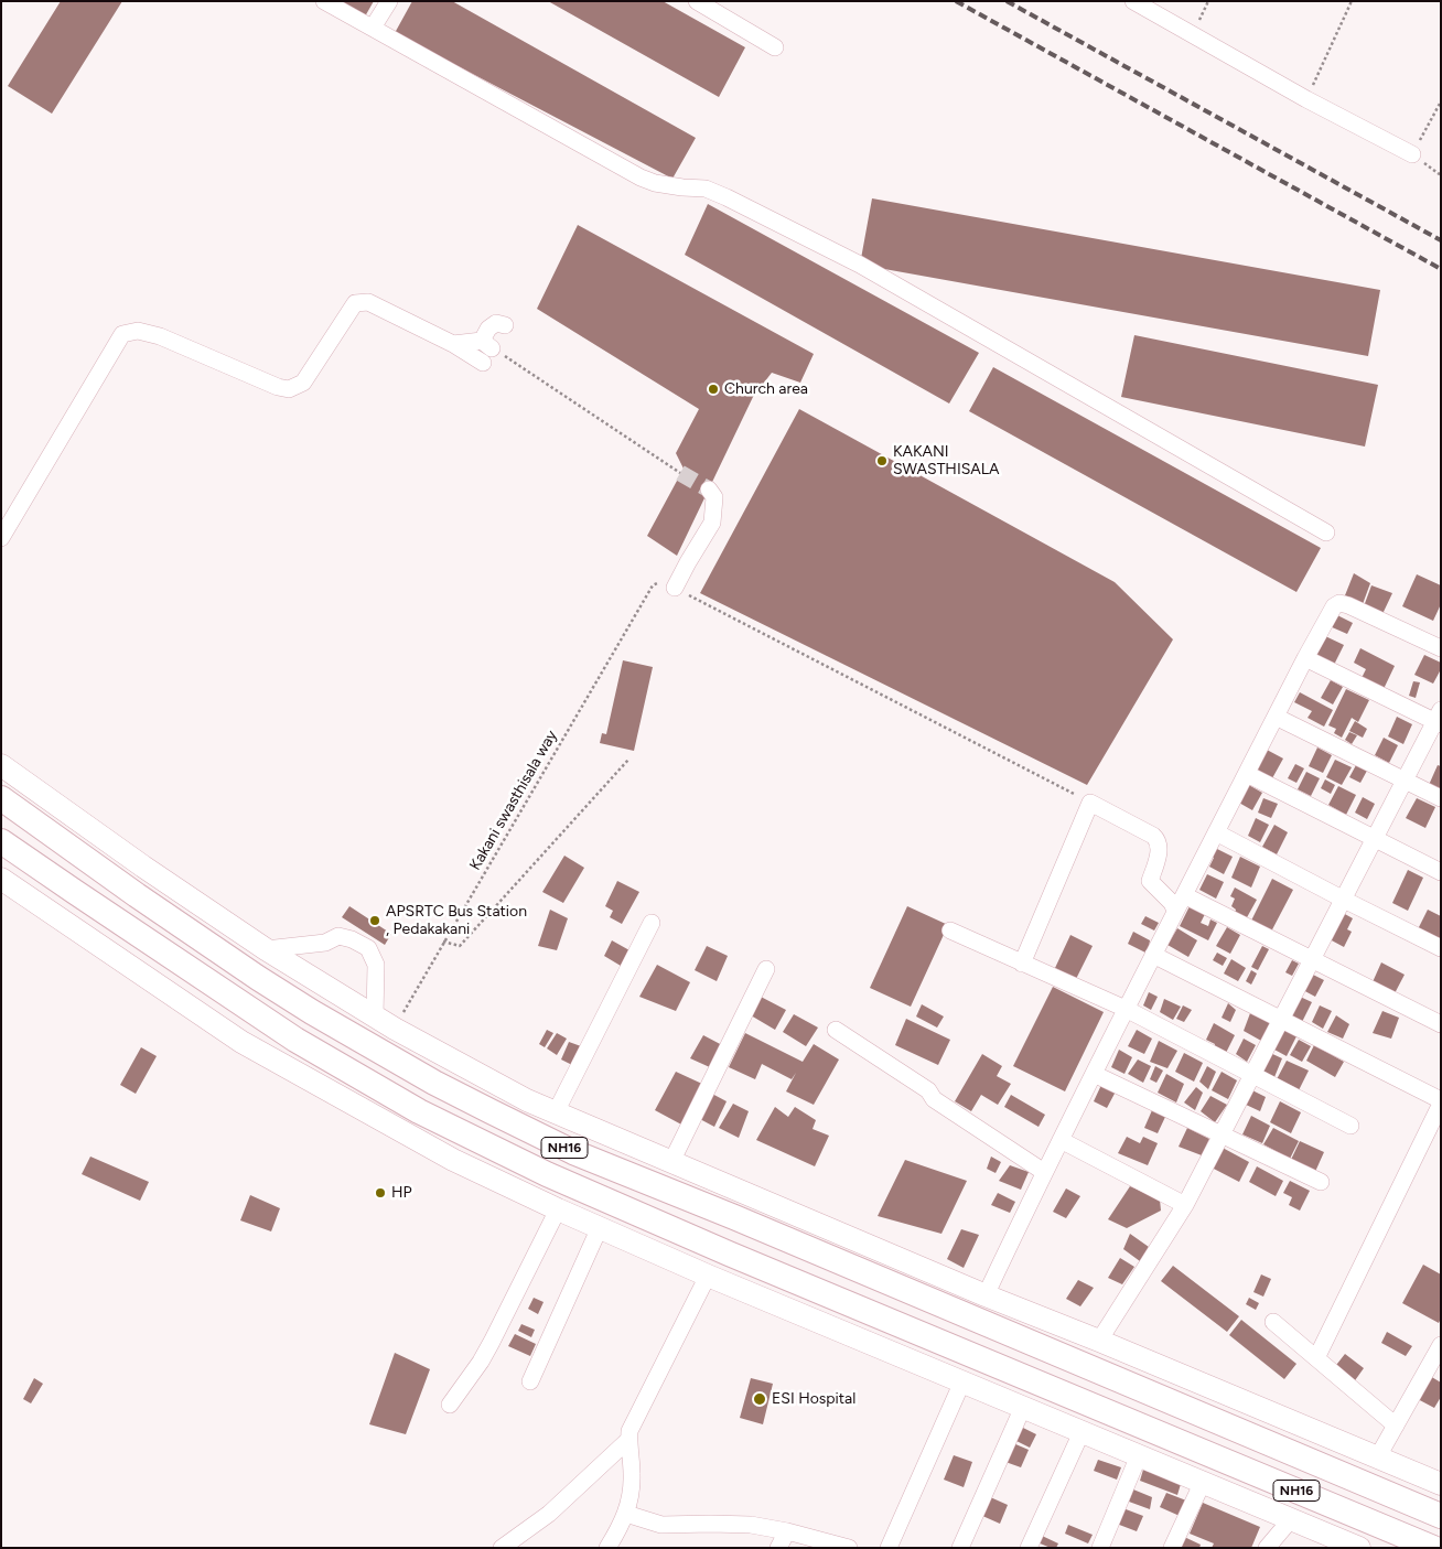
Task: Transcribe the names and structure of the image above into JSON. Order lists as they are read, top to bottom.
{
  "streets": {
    "highway": ["NH16"],
    "path": ["Kakani swasthisala way"]
  },
  "places": [
    "Church area",
    "KAKANI SWASTHISALA",
    "APSRTC Bus Station , Pedakakani",
    "HP",
    "ESI Hospital"
  ]
}
